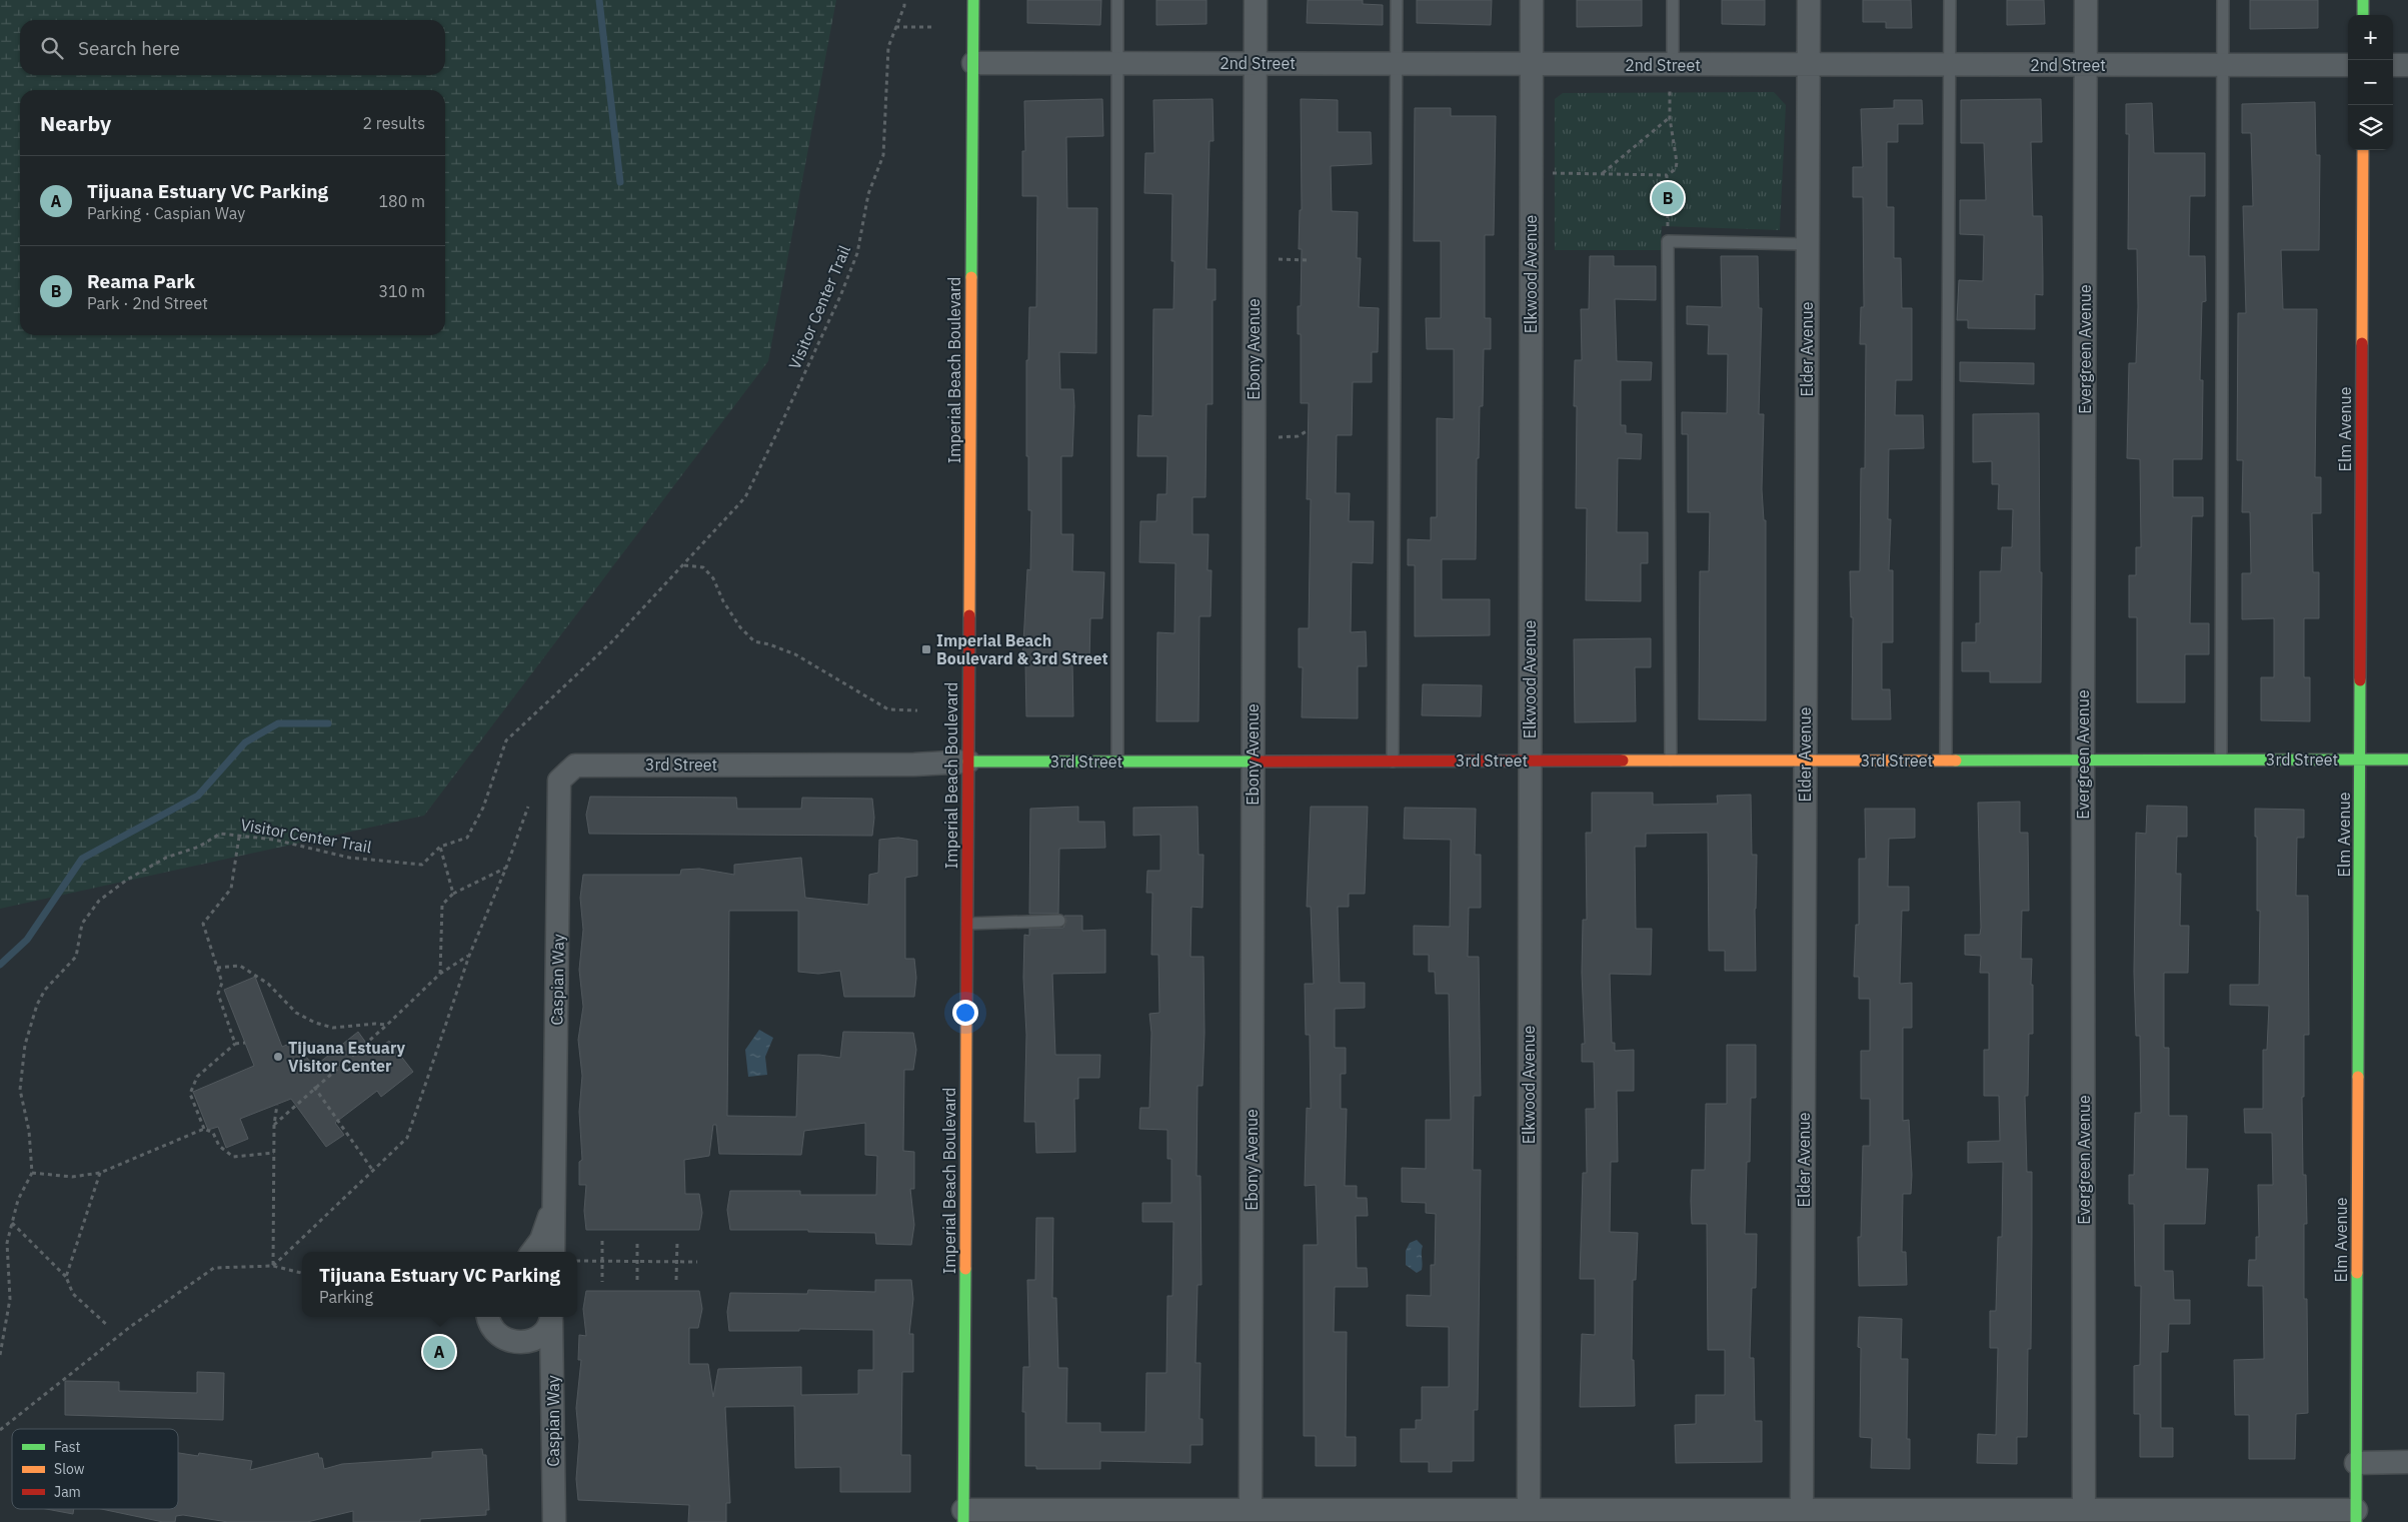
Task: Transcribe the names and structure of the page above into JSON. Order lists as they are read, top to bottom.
{
  "streets": {
    "street": [
      "2nd Street",
      "Elkwood Avenue",
      "Ebony Avenue",
      "Elder Avenue",
      "Evergreen Avenue",
      "Imperial Beach Boulevard",
      "Elm Avenue",
      "3rd Street",
      "Caspian Way"
    ],
    "path": ["Visitor Center Trail"]
  },
  "crossings": [
    ["2nd Street", "Elkwood Avenue"],
    ["2nd Street", "Ebony Avenue"],
    ["2nd Street", "Elder Avenue"],
    ["2nd Street", "Evergreen Avenue"],
    ["2nd Street", "Imperial Beach Boulevard"],
    ["Elkwood Avenue", "3rd Street"],
    ["Ebony Avenue", "3rd Street"],
    ["Elder Avenue", "3rd Street"],
    ["Evergreen Avenue", "3rd Street"],
    ["Imperial Beach Boulevard", "3rd Street"],
    ["Elm Avenue", "3rd Street"],
    ["3rd Street", "Caspian Way"]
  ],
  "places": {
    "transit": ["Imperial Beach Boulevard & 3rd Street"],
    "other": ["Tijuana Estuary Visitor Center"]
  },
  "legend": ["Fast", "Slow", "Jam"],
  "page": {
    "map_buttons": ["+", "−"],
    "search": "Search here",
    "heading": ["Nearby", "2 results"],
    "list": [
      {
        "mark": "A",
        "name": "Tijuana Estuary VC Parking",
        "note": "Parking · Caspian Way",
        "value": "180 m"
      },
      {
        "mark": "B",
        "name": "Reama Park",
        "note": "Park · 2nd Street",
        "value": "310 m"
      }
    ],
    "pins": ["B", "A"],
    "popup": ["Tijuana Estuary VC Parking", "Parking"]
  }
}
